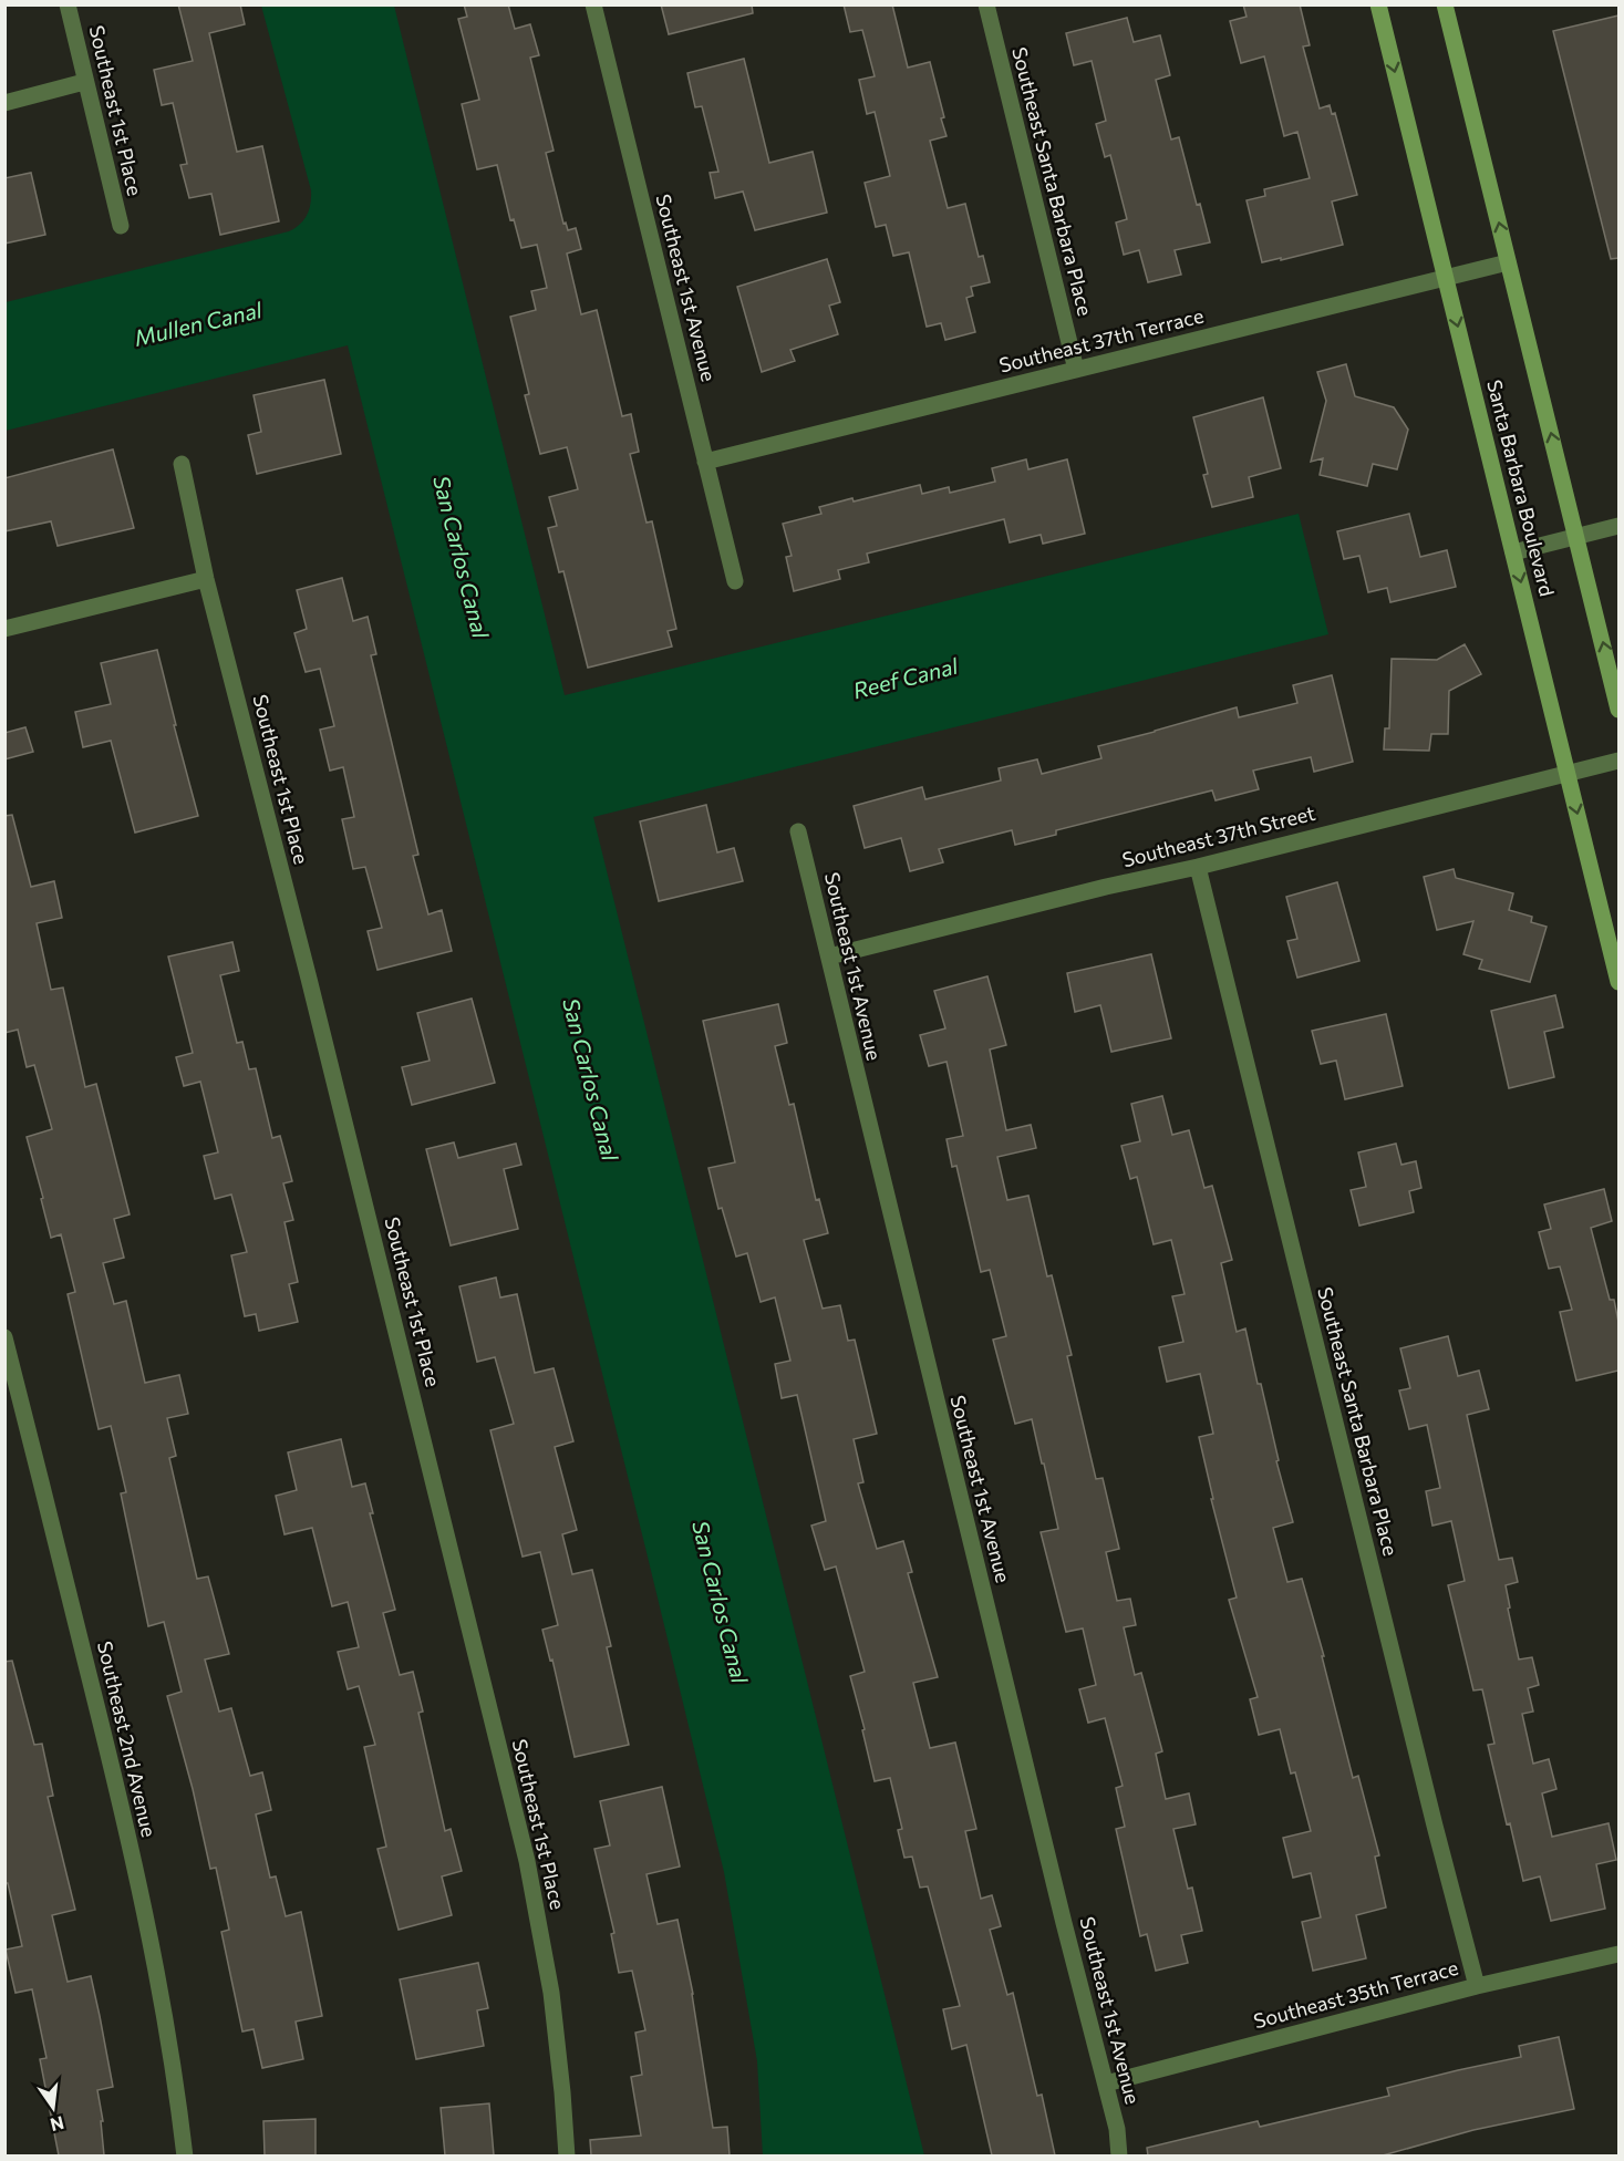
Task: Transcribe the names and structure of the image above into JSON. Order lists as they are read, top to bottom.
{
  "streets": {
    "main road": ["Santa Barbara Boulevard"],
    "street": [
      "Southeast 1st Place",
      "Southeast Santa Barbara Place",
      "Southeast 1st Avenue",
      "Southeast 37th Terrace",
      "Southeast 37th Street",
      "Southeast 2nd Avenue",
      "Southeast 35th Terrace"
    ]
  },
  "crossings": [
    ["Southeast Santa Barbara Place", "Southeast 37th Terrace"],
    ["Southeast Santa Barbara Place", "Southeast 37th Street"],
    ["Southeast Santa Barbara Place", "Southeast 35th Terrace"],
    ["Southeast 1st Avenue", "Southeast 37th Terrace"],
    ["Southeast 1st Avenue", "Southeast 37th Street"],
    ["Southeast 1st Avenue", "Southeast 35th Terrace"],
    ["Southeast 37th Terrace", "Santa Barbara Boulevard"],
    ["Santa Barbara Boulevard", "Southeast 37th Street"]
  ],
  "water": ["Mullen Canal", "San Carlos Canal", "Reef Canal"],
  "north": "bottom"
}
